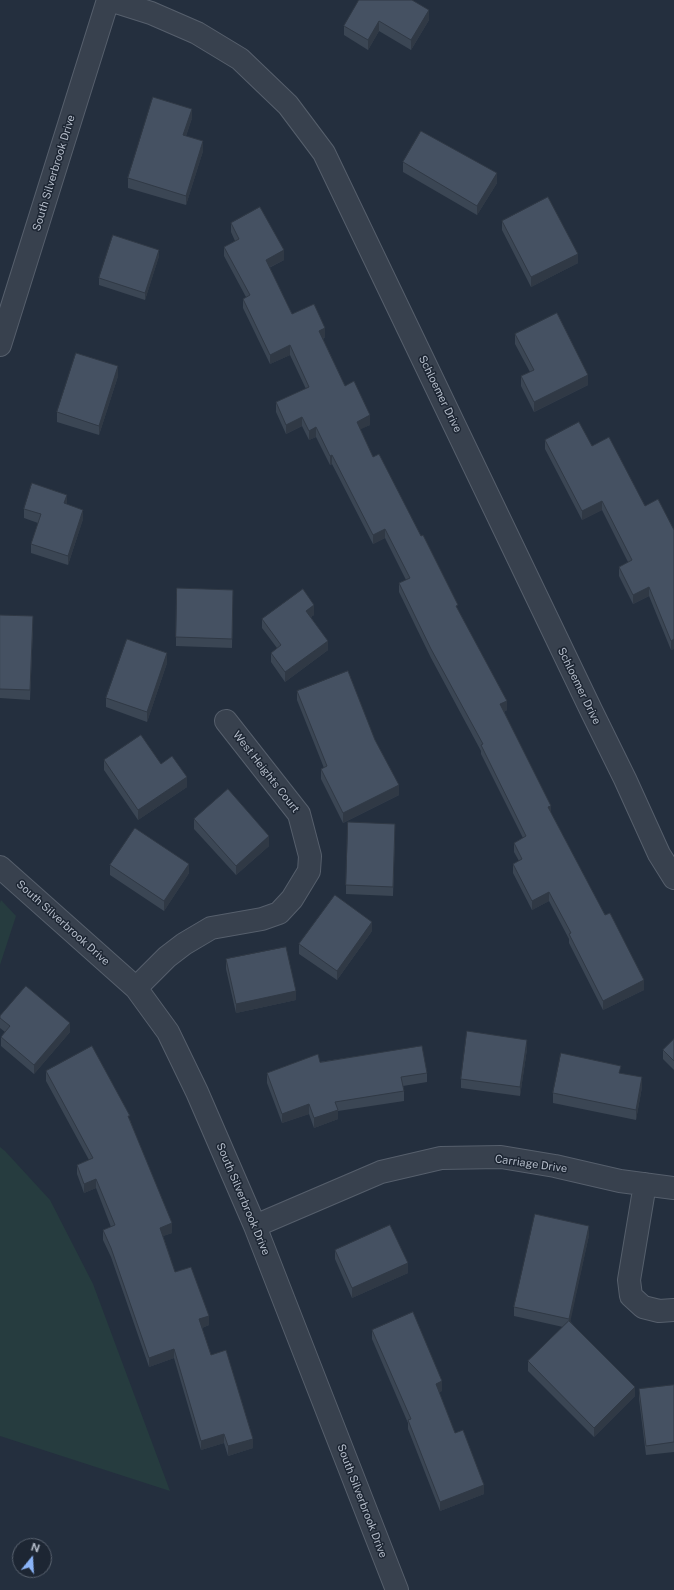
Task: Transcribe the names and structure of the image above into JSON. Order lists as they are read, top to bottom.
{
  "streets": {
    "street": [
      "South Silverbrook Drive",
      "Schloemer Drive",
      "West Heights Court",
      "Carriage Drive"
    ]
  },
  "crossings": [
    ["South Silverbrook Drive", "Schloemer Drive"],
    ["South Silverbrook Drive", "West Heights Court"],
    ["South Silverbrook Drive", "Carriage Drive"]
  ],
  "north": "top"
}
